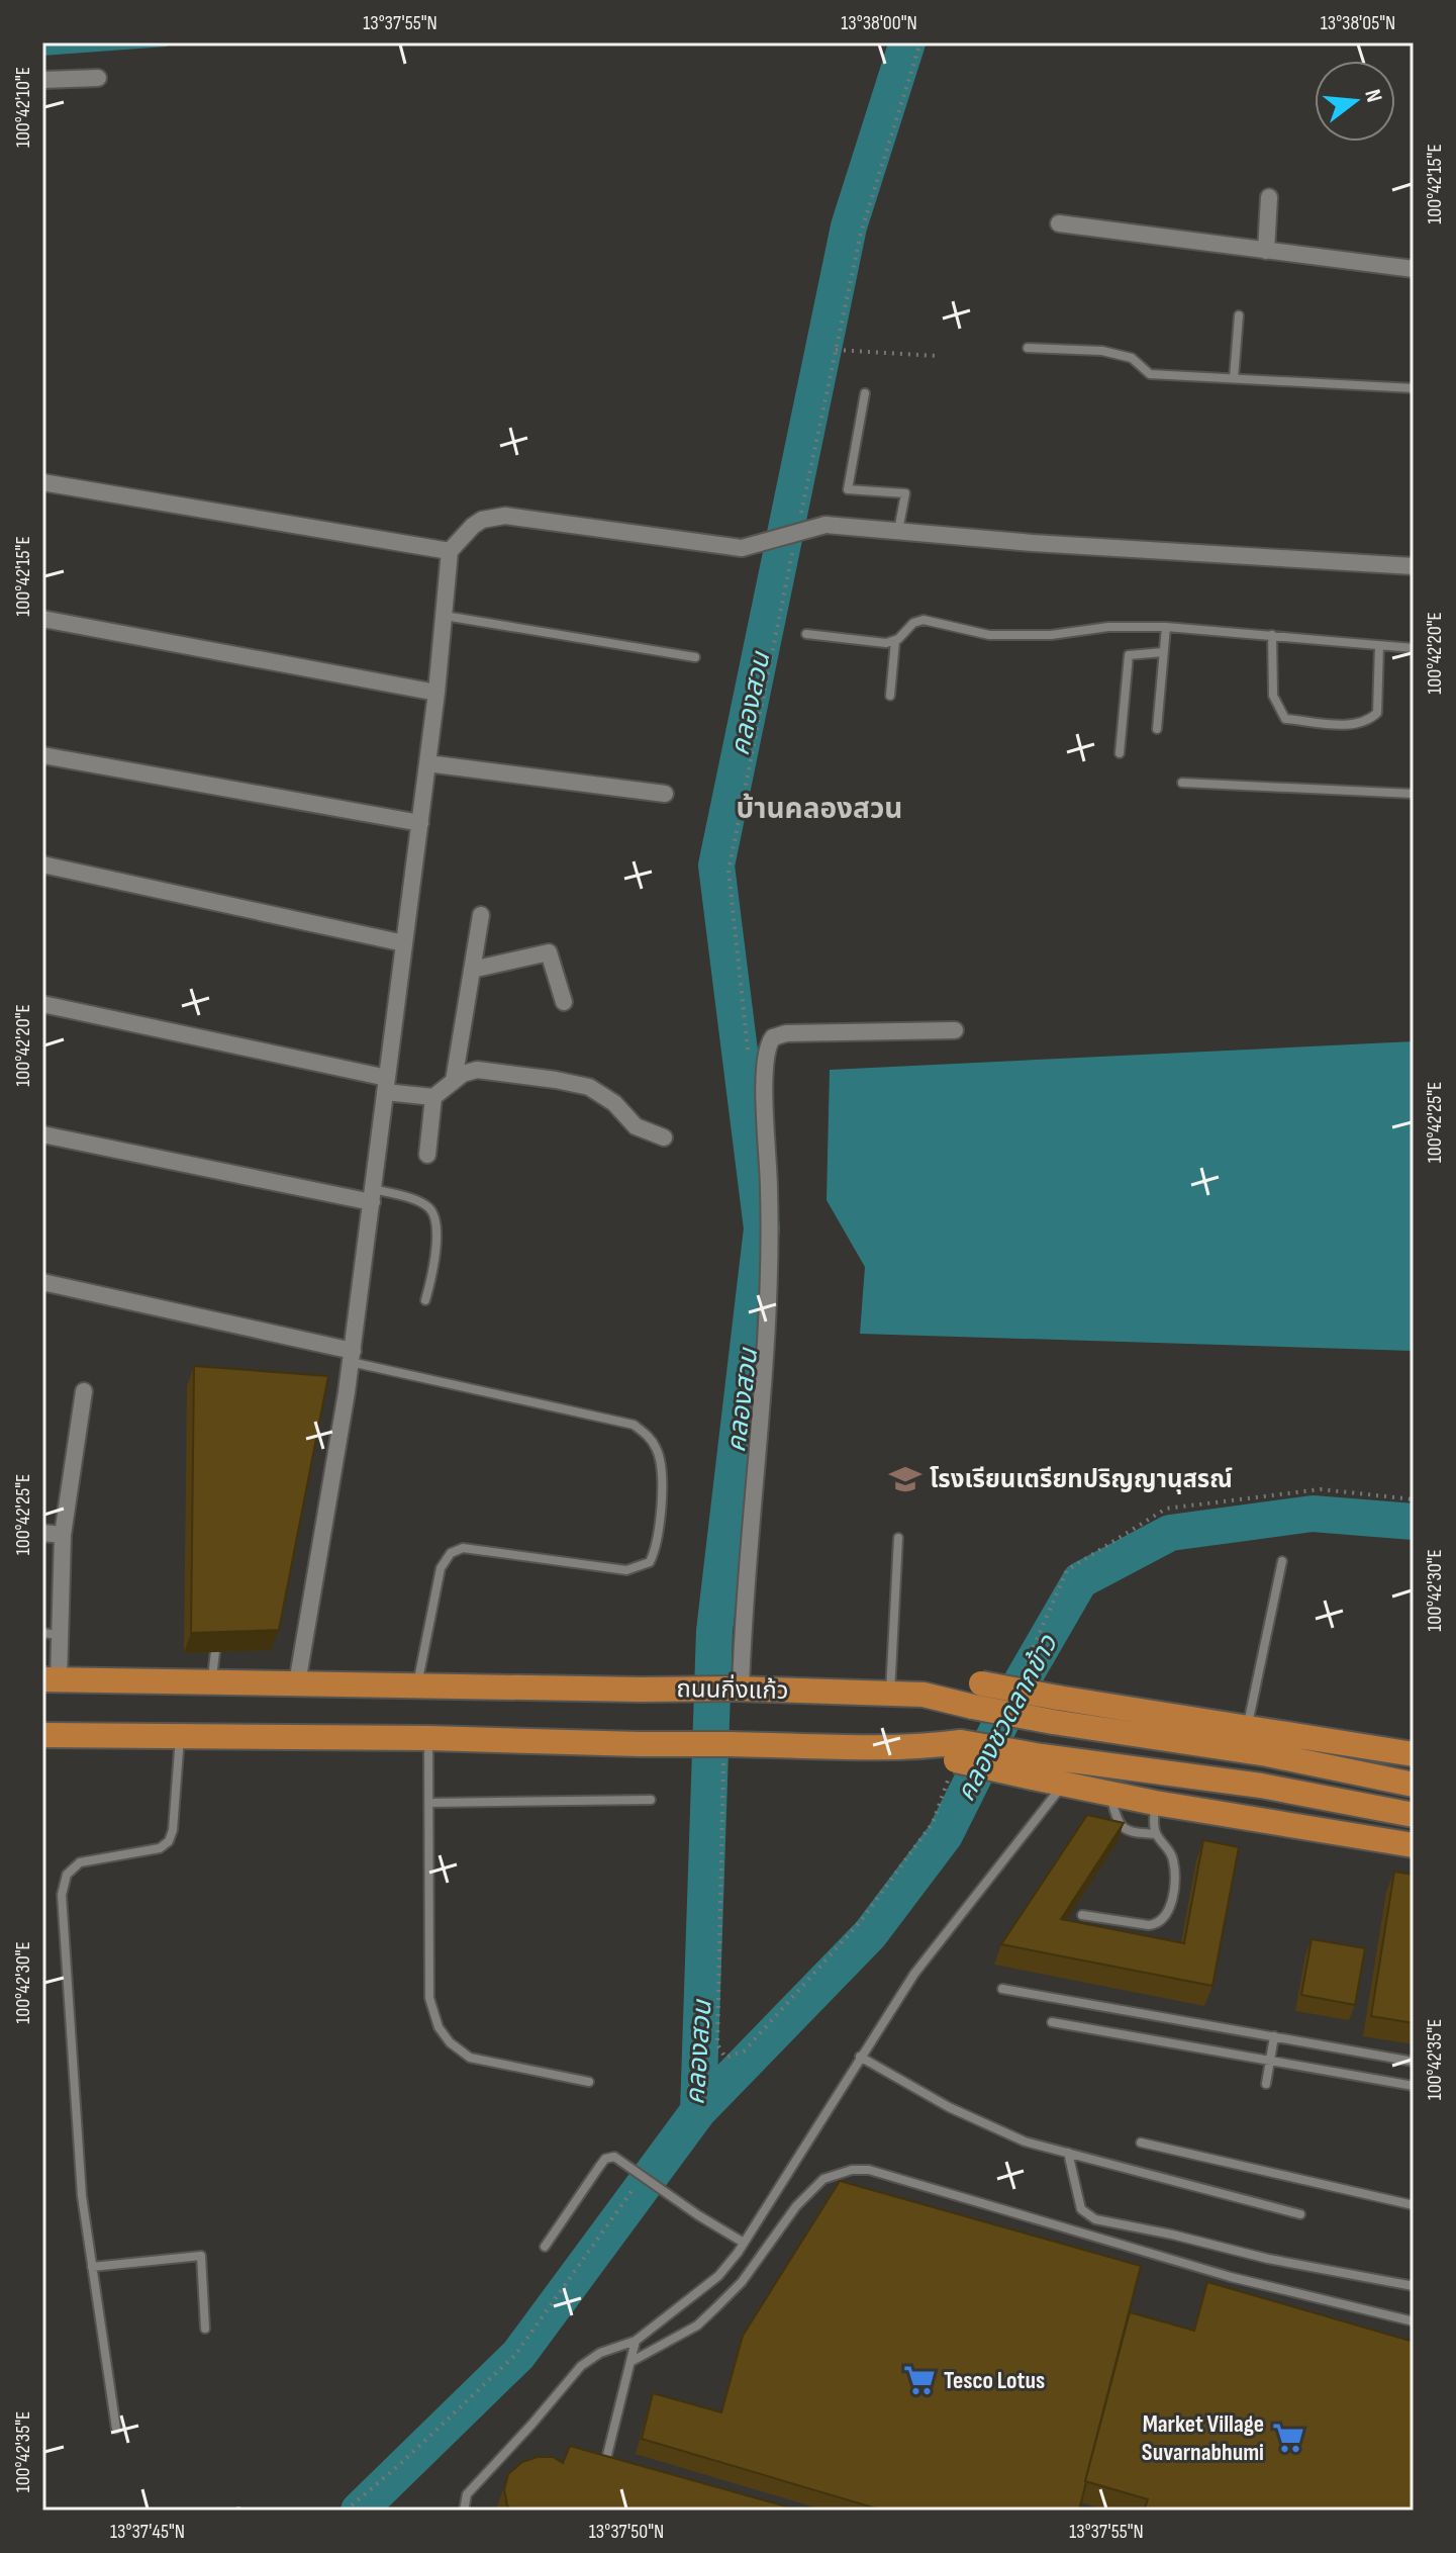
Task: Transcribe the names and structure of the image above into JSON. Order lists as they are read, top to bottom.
{
  "streets": {
    "main road": ["ถนนกิ่งแก้ว"]
  },
  "districts": ["บ้านคลองสวน"],
  "water": ["คลองสวน", "คลองชวดลากข้าว"],
  "places": {
    "school or university": ["โรงเรียนเตรียทปริญญานุสรณ์"],
    "supermarket": ["Tesco Lotus", "Market Village Suvarnabhumi"]
  },
  "north": "right",
  "coordinates": [
    "13°37'55\"N",
    "13°38'00\"N",
    "13°38'05\"N",
    "100°42'10\"E",
    "100°42'15\"E",
    "100°42'20\"E",
    "100°42'25\"E",
    "100°42'30\"E",
    "100°42'35\"E",
    "13°37'45\"N",
    "13°37'50\"N"
  ]
}
